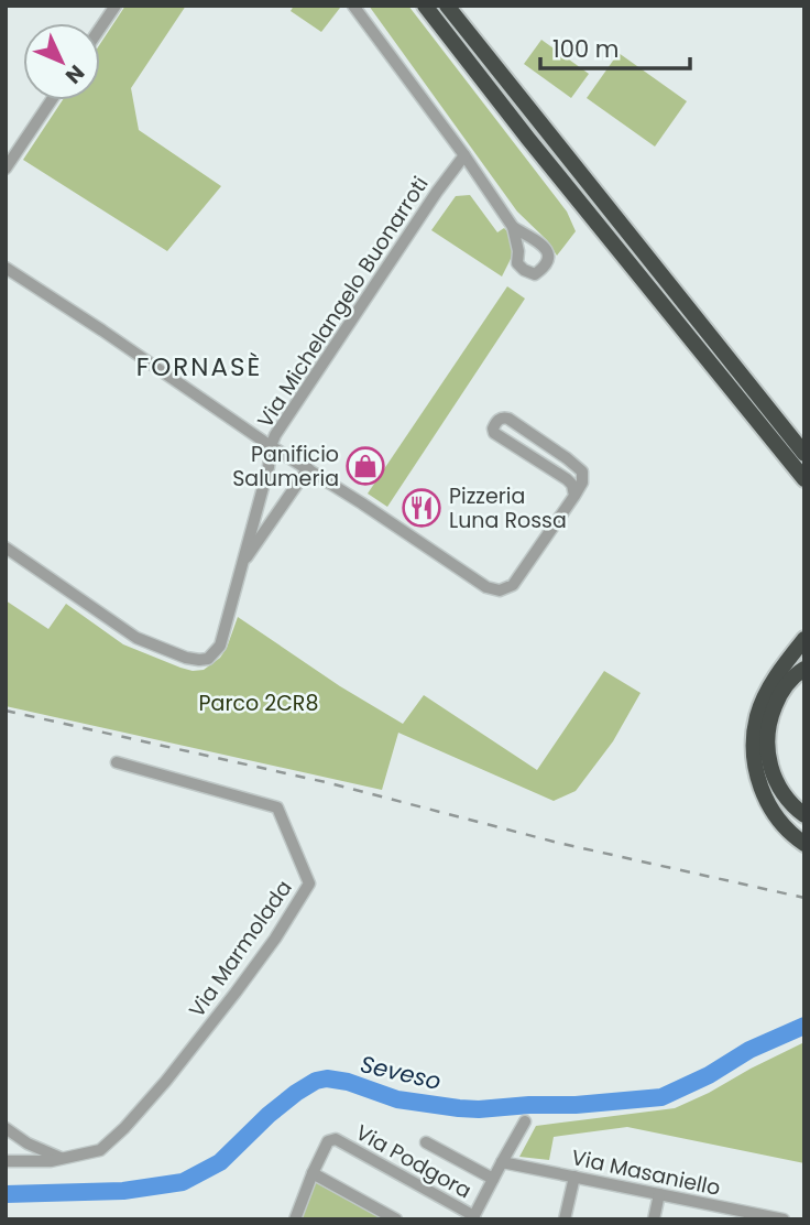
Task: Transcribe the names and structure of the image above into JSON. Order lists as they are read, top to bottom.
{
  "streets": {
    "street": [
      "Via Michelangelo Buonarroti",
      "Via Marmolada",
      "Via Podgora",
      "Via Masaniello"
    ]
  },
  "districts": ["FORNASÈ"],
  "water": ["Seveso"],
  "parks": ["Parco 2CR8"],
  "places": {
    "shop": ["Panificio Salumeria"],
    "restaurant": ["Pizzeria Luna Rossa"]
  },
  "scale_bar": "100 m",
  "north": "bottom right"
}
